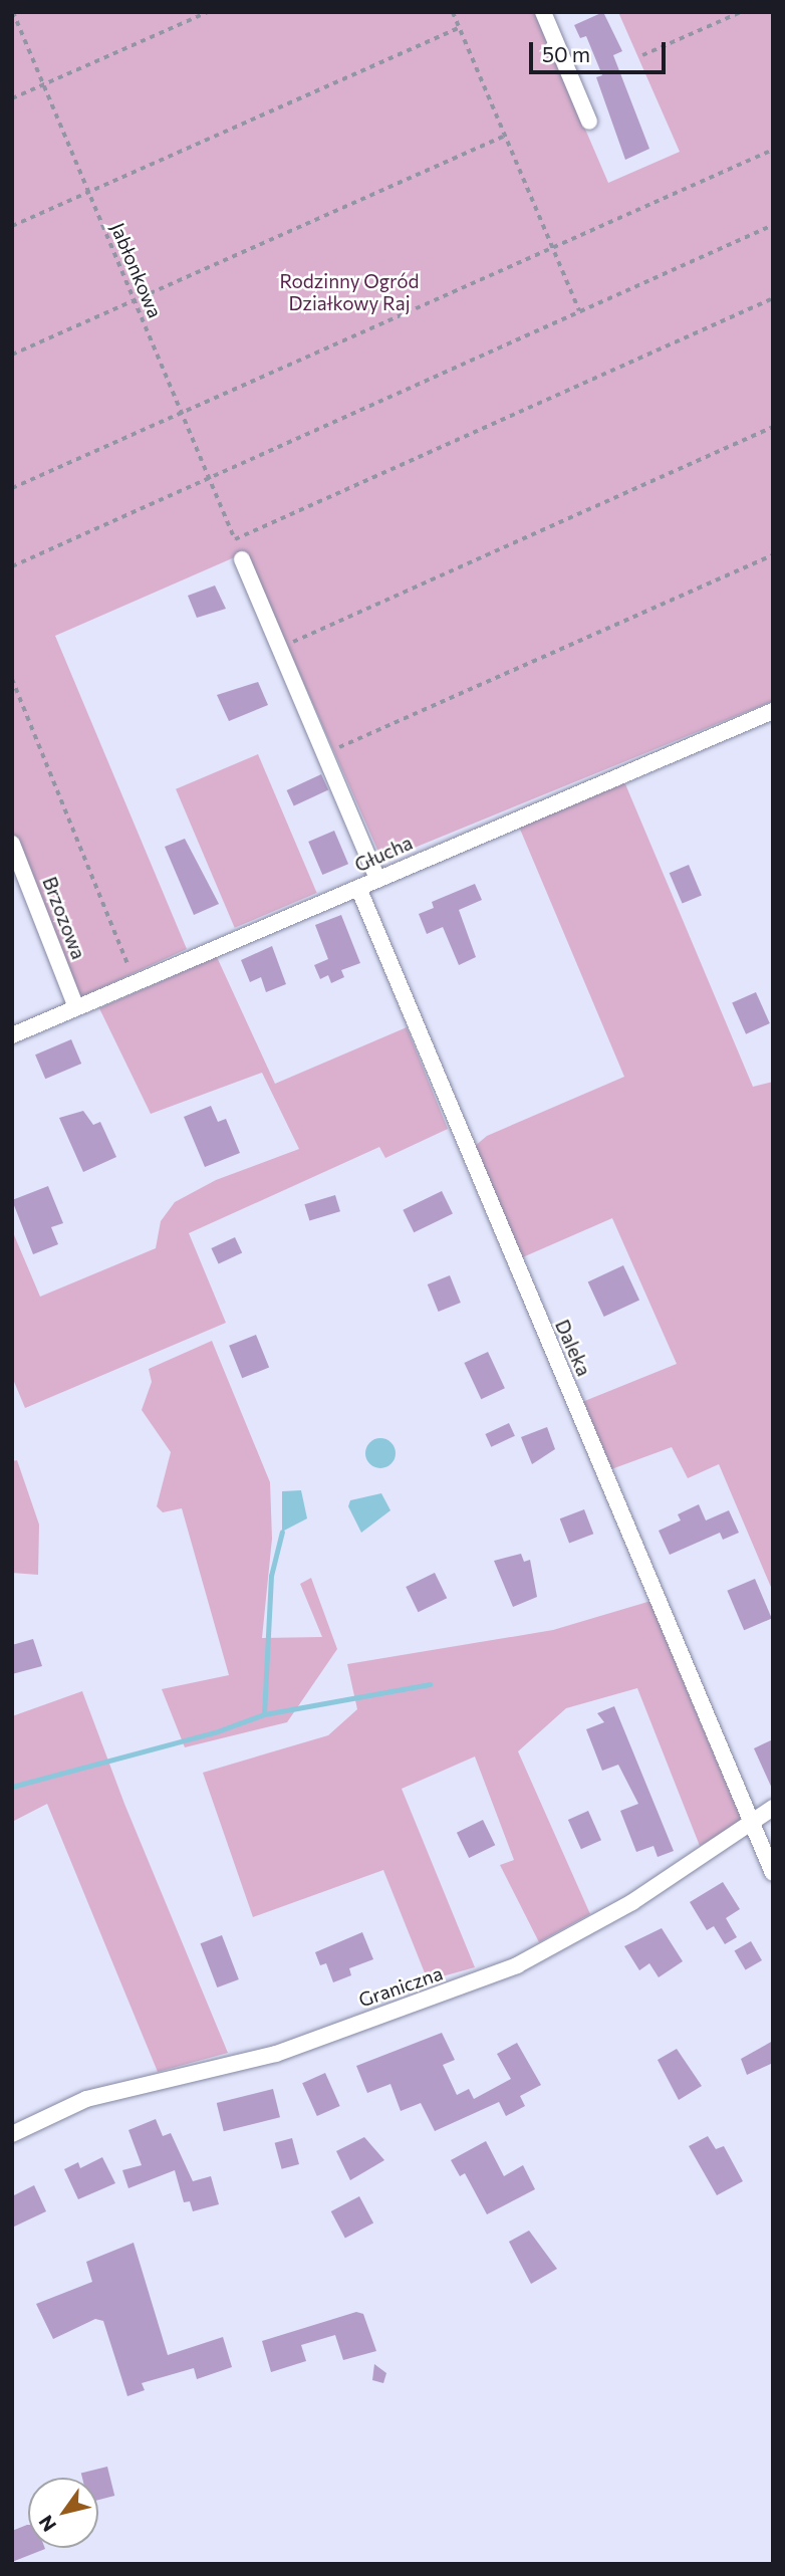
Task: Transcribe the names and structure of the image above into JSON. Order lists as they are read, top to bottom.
{
  "streets": {
    "street": [
      "Głucha",
      "Brzozowa",
      "Daleka",
      "Graniczna"
    ],
    "path": ["Jabłonkowa"]
  },
  "crossings": [
    ["Głucha", "Brzozowa"],
    ["Głucha", "Daleka"],
    ["Daleka", "Graniczna"]
  ],
  "parks": ["Rodzinny Ogród Działkowy Raj"],
  "scale_bar": "50 m",
  "north": "bottom left"
}
